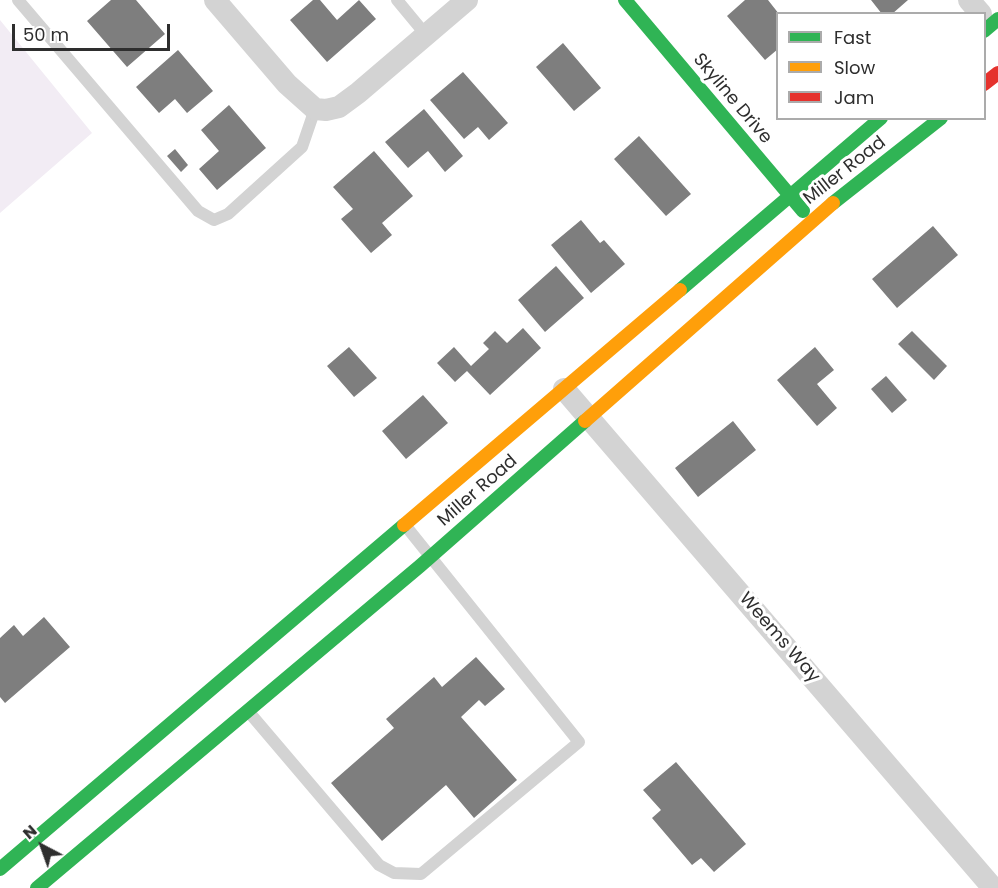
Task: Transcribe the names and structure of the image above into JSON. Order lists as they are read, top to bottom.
{
  "streets": {
    "main road": ["Skyline Drive", "Miller Road"],
    "street": ["Weems Way"]
  },
  "crossings": [
    ["Skyline Drive", "Miller Road"],
    ["Miller Road", "Weems Way"]
  ],
  "legend": ["Fast", "Slow", "Jam"],
  "scale_bar": "50 m",
  "north": "top left"
}
